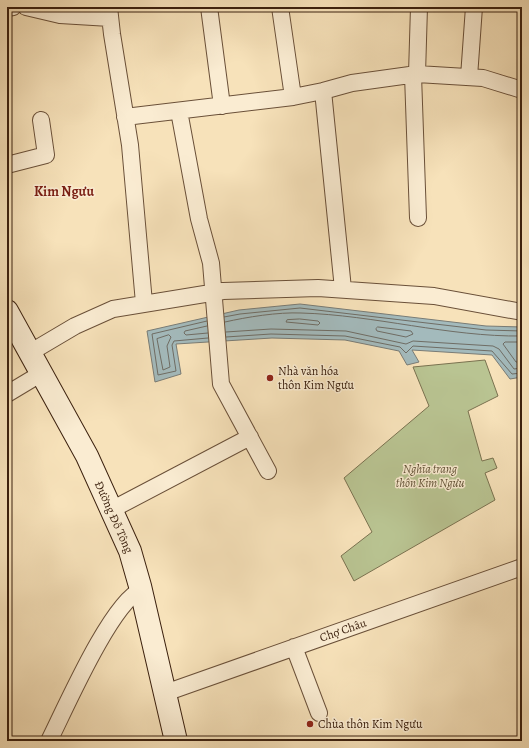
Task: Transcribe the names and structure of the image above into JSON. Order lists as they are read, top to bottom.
{
  "streets": {
    "main road": ["Đường Đỗ Tông"],
    "street": ["Chợ Châu"]
  },
  "crossings": [
    ["Đường Đỗ Tông", "Chợ Châu"]
  ],
  "districts": ["Kim Ngưu"],
  "parks": ["Nghĩa trang thôn Kim Ngưu"],
  "places": ["Nhà văn hóa thôn Kim Ngưu", "Chùa thôn Kim Ngưu"]
}
